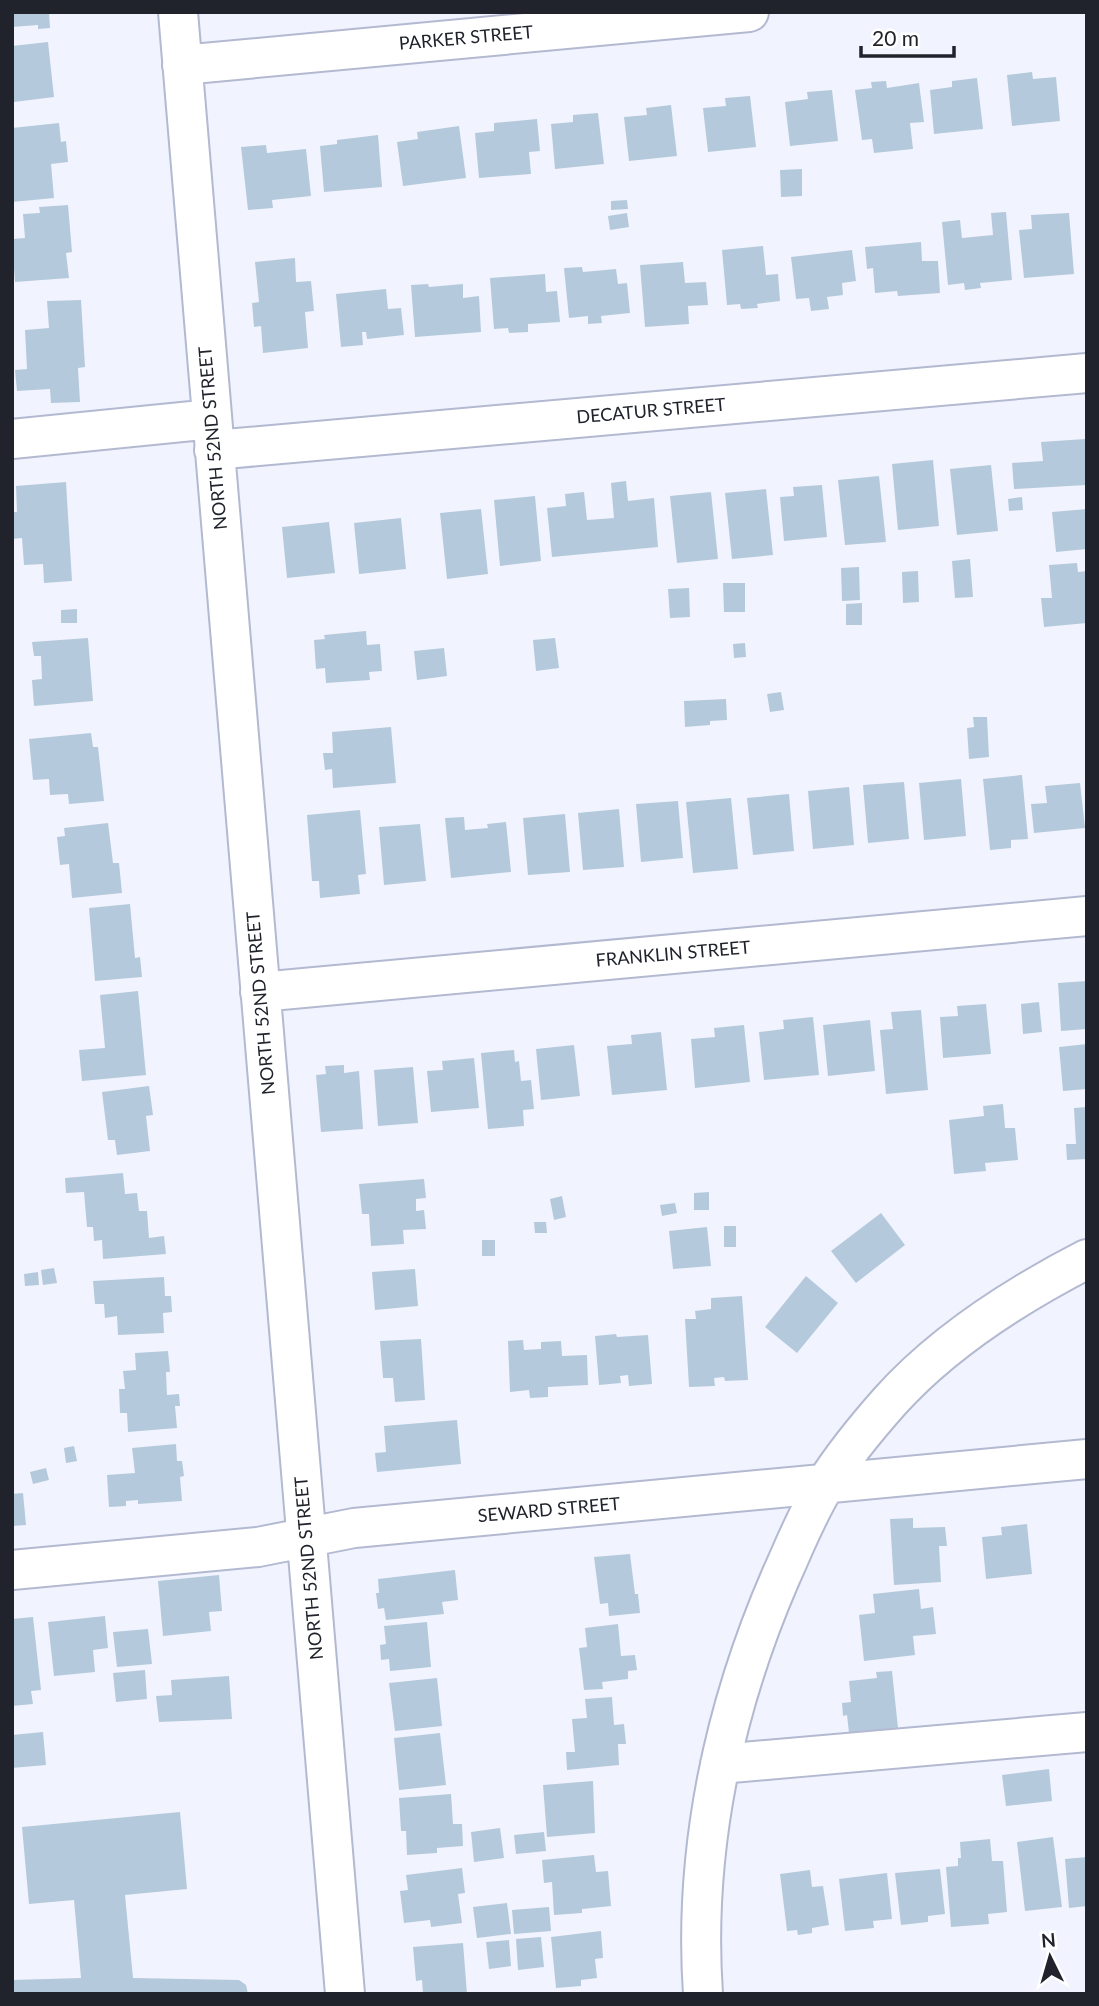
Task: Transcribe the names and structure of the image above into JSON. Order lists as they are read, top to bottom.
{
  "streets": {
    "street": [
      "PARKER STREET",
      "DECATUR STREET",
      "NORTH 52ND STREET",
      "FRANKLIN STREET",
      "SEWARD STREET"
    ]
  },
  "crossings": [
    ["PARKER STREET", "NORTH 52ND STREET"],
    ["DECATUR STREET", "NORTH 52ND STREET"],
    ["NORTH 52ND STREET", "FRANKLIN STREET"],
    ["NORTH 52ND STREET", "SEWARD STREET"]
  ],
  "scale_bar": "20 m",
  "north": "top"
}
